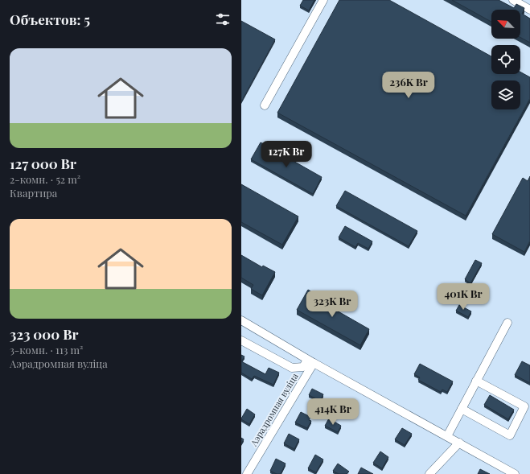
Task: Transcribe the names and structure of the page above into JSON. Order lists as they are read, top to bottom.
{
  "streets": {
    "street": ["Аэрадромная вуліца"]
  },
  "north": "top left",
  "page": {
    "heading": "Объектов: 5",
    "list": [
      {
        "name": "127 000 Br",
        "note": "2-комн. · 52 m² · Квартира"
      },
      {
        "name": "323 000 Br",
        "note": "3-комн. · 113 m² · Аэрадромная вуліца"
      }
    ],
    "price": [
      "236K Br",
      "127K Br",
      "401K Br",
      "323K Br",
      "414K Br"
    ]
  }
}
